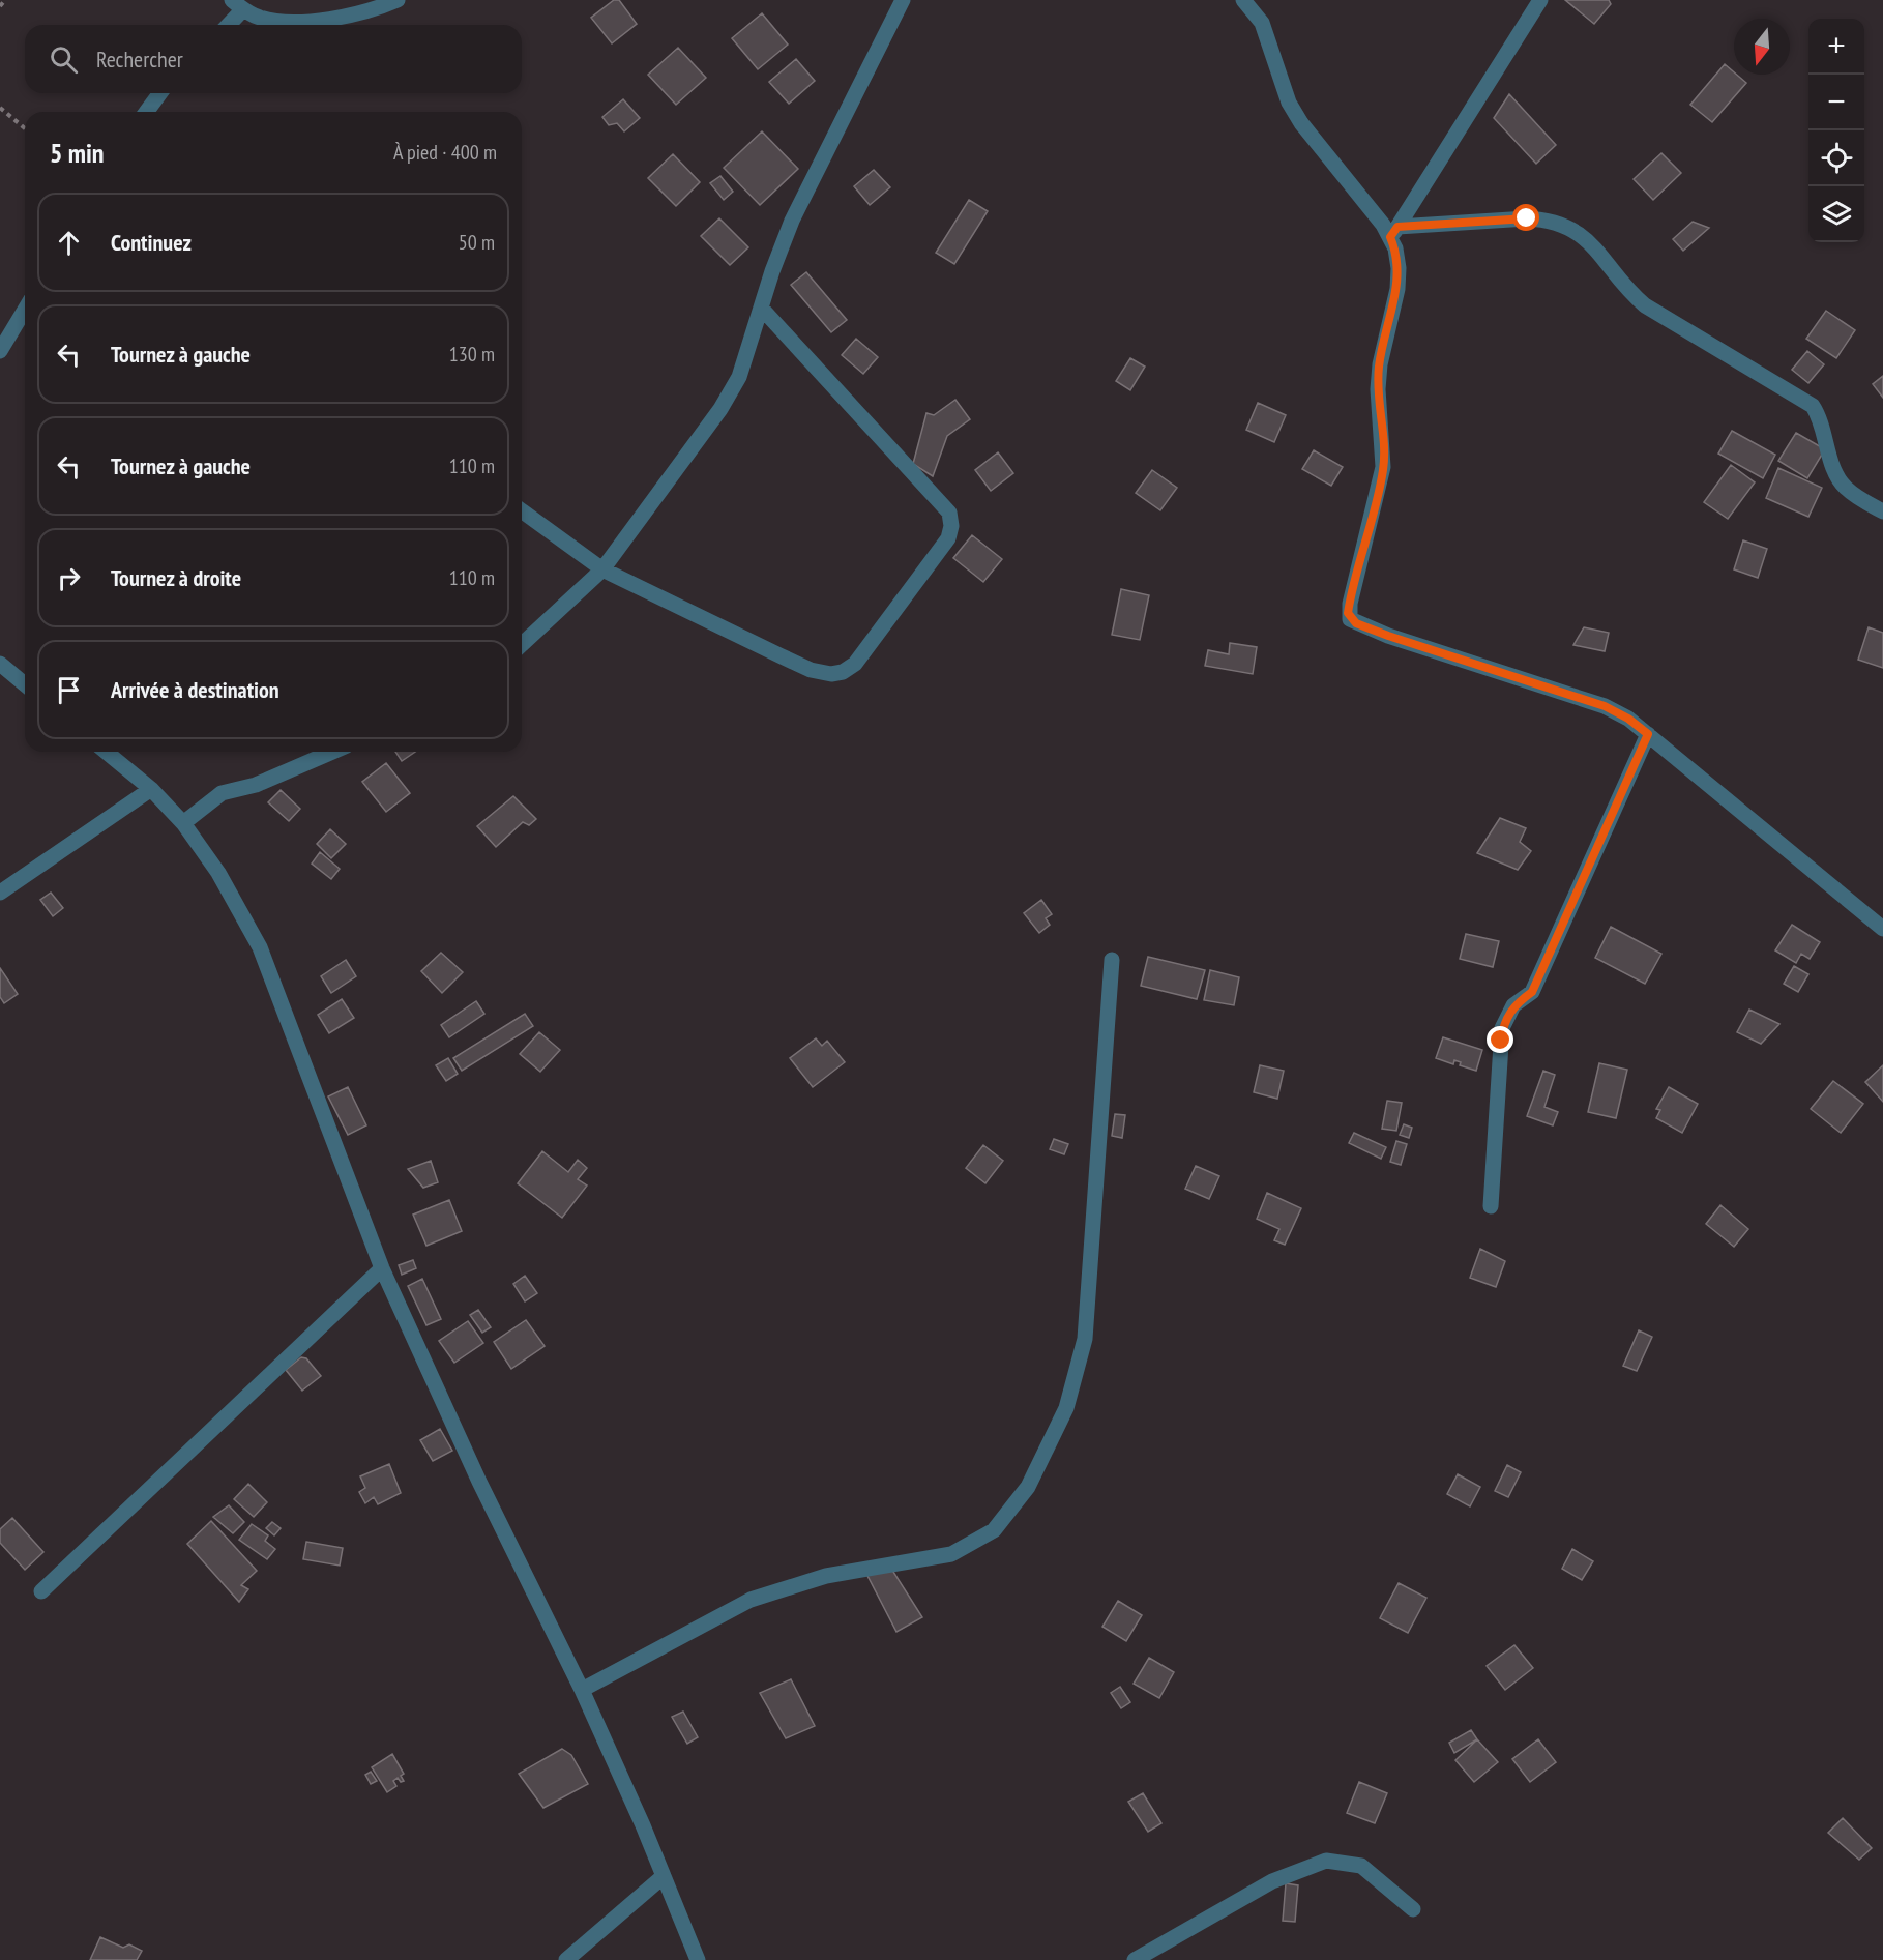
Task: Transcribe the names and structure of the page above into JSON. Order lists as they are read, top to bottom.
{
  "north": "bottom",
  "page": {
    "map_buttons": ["+", "−"],
    "search": "Rechercher",
    "heading": ["5 min", "À pied · 400 m"],
    "list": [
      ["Continuez", "50 m"],
      ["Tournez à gauche", "130 m"],
      ["Tournez à gauche", "110 m"],
      ["Tournez à droite", "110 m"],
      "Arrivée à destination"
    ]
  }
}
